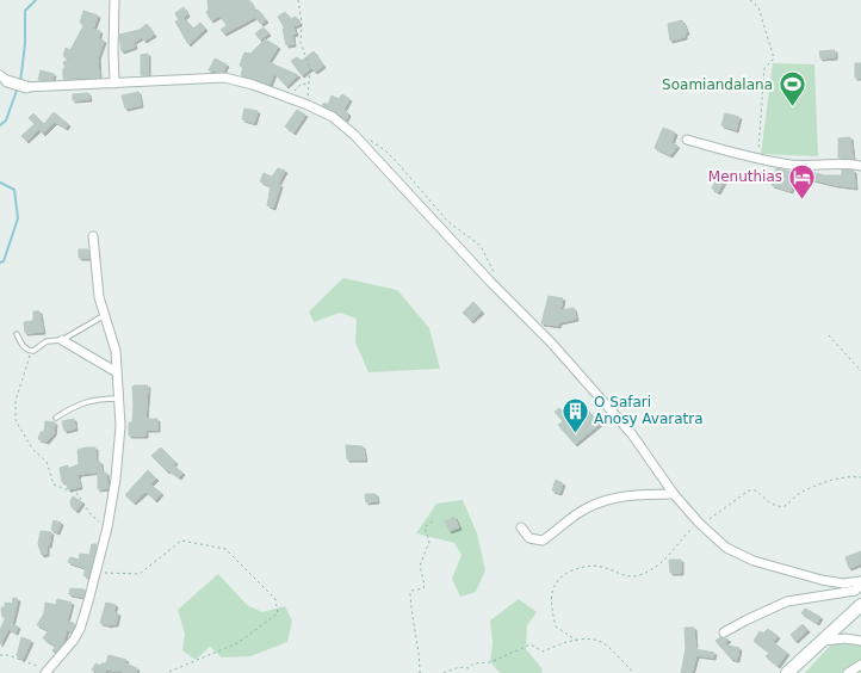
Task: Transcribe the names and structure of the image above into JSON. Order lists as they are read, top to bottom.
{
  "places": {
    "sports": ["Soamiandalana"],
    "hotel": ["Menuthias"],
    "building": ["O Safari Anosy Avaratra"]
  }
}
